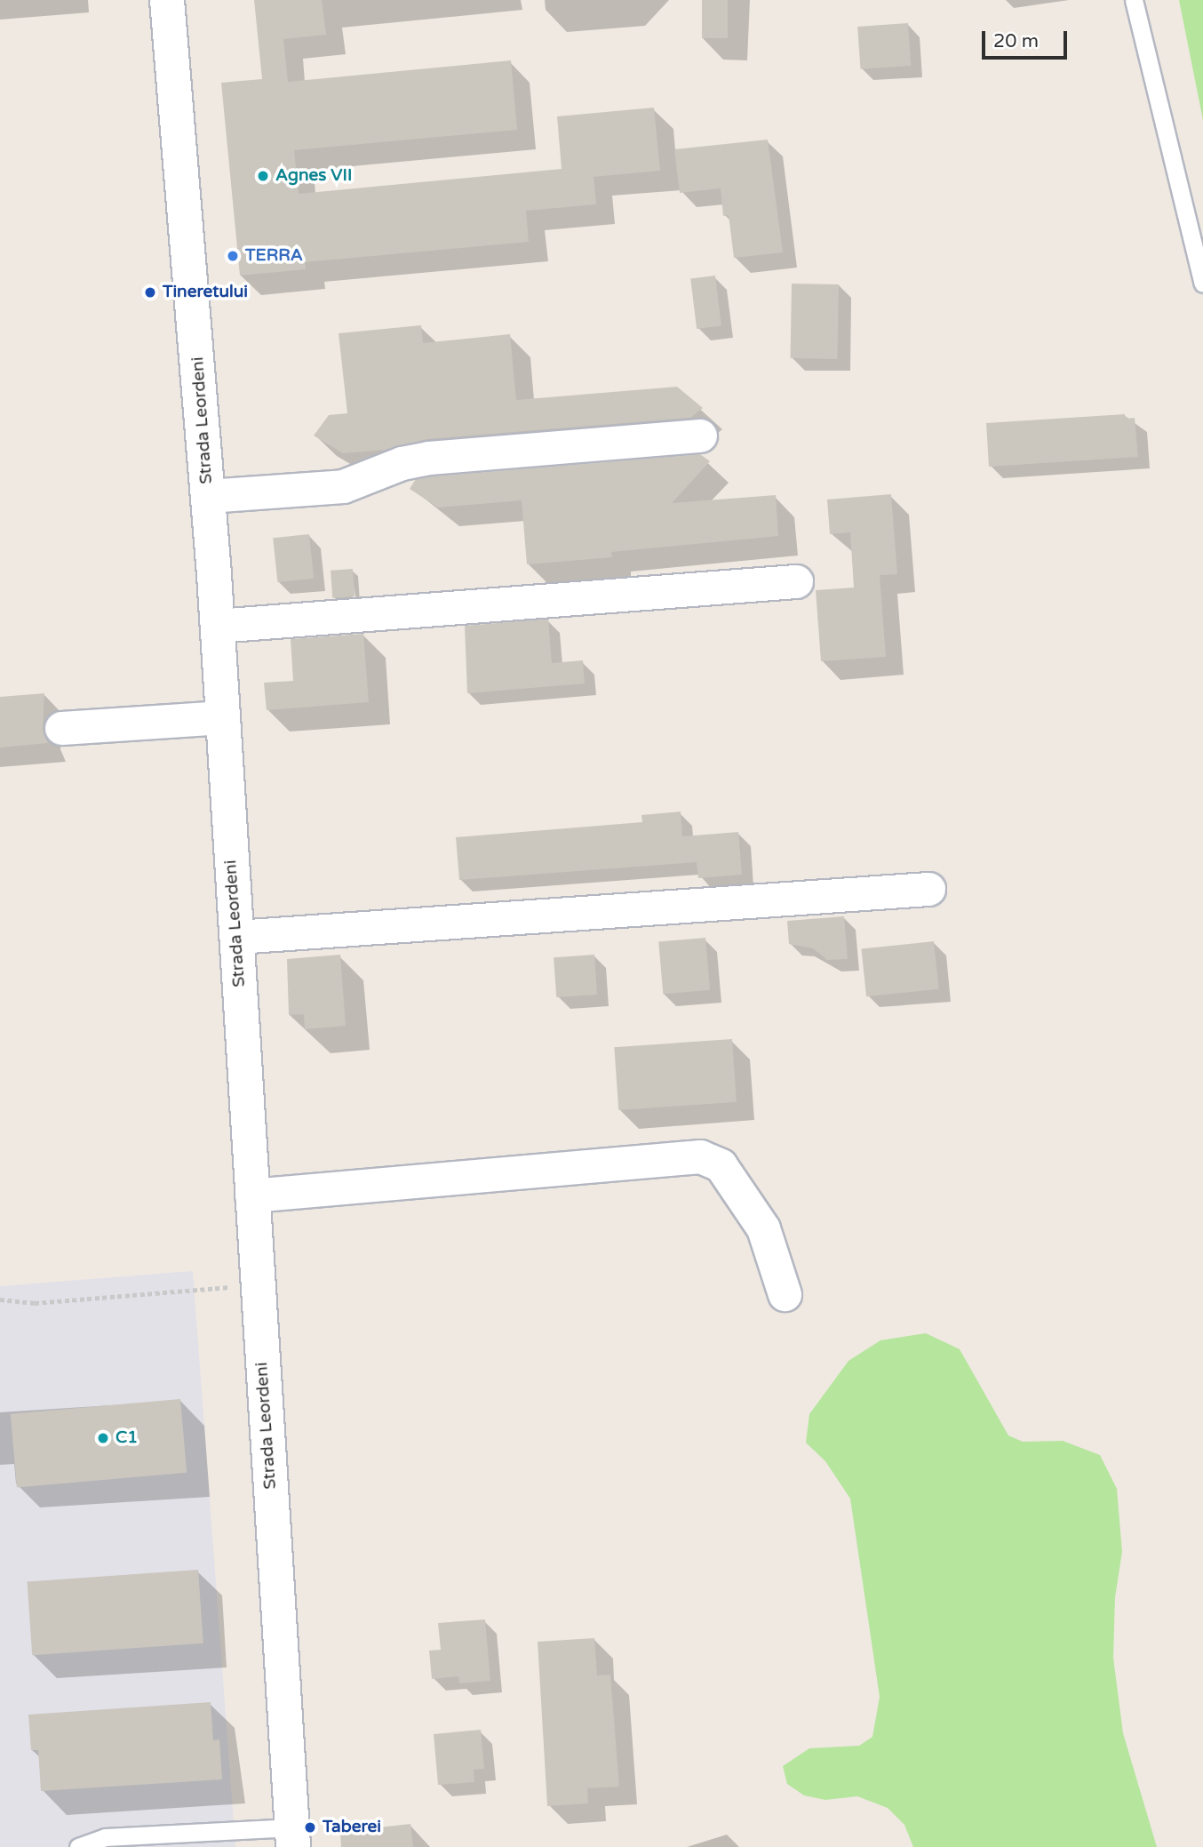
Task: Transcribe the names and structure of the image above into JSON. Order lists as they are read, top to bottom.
{
  "streets": {
    "main road": ["Strada Leordeni"]
  },
  "places": [
    "Agnes VII",
    "TERRA",
    "Tineretului",
    "C1",
    "Taberei"
  ],
  "scale_bar": "20 m"
}
